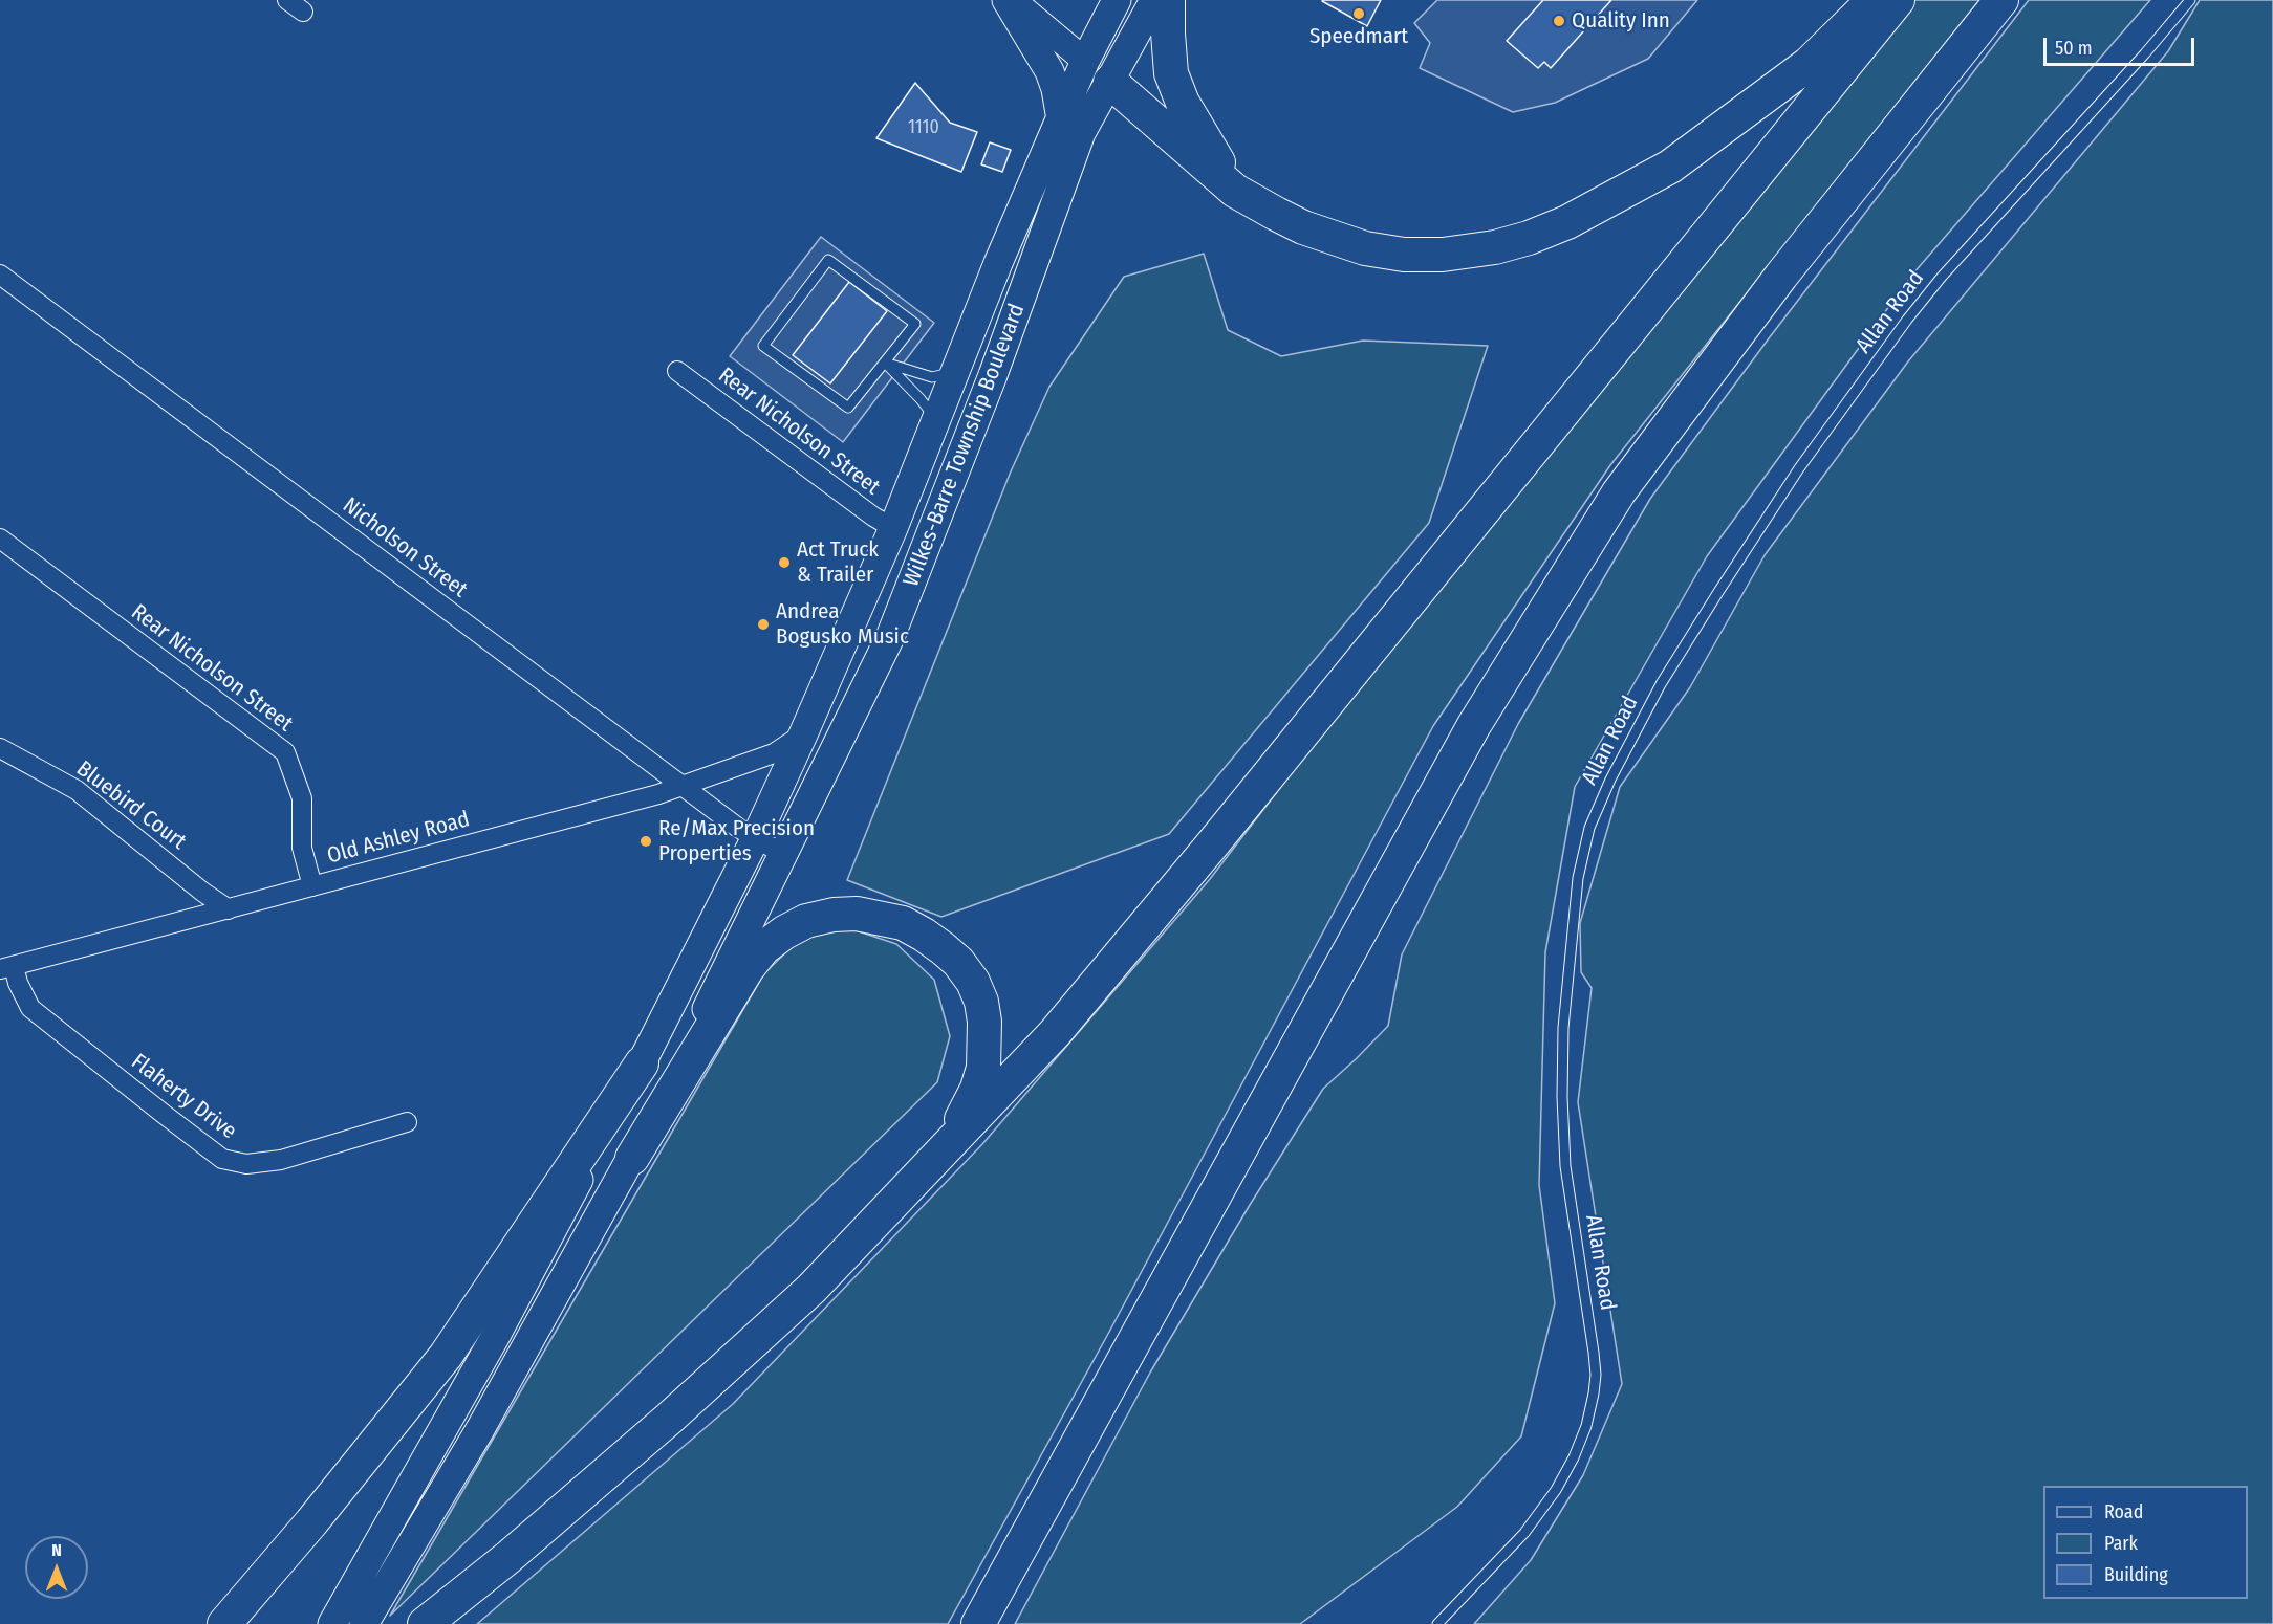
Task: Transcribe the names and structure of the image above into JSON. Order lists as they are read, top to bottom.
{
  "streets": {
    "main road": ["Wilkes-Barre Township Boulevard"],
    "street": [
      "Rear Nicholson Street",
      "Nicholson Street",
      "Bluebird Court",
      "Old Ashley Road",
      "Flaherty Drive"
    ],
    "lane": ["Allan Road"]
  },
  "crossings": [
    ["Rear Nicholson Street", "Wilkes-Barre Township Boulevard"],
    ["Rear Nicholson Street", "Old Ashley Road"],
    ["Wilkes-Barre Township Boulevard", "Nicholson Street"],
    ["Wilkes-Barre Township Boulevard", "Old Ashley Road"],
    ["Nicholson Street", "Old Ashley Road"],
    ["Bluebird Court", "Old Ashley Road"],
    ["Old Ashley Road", "Flaherty Drive"]
  ],
  "places": [
    "Speedmart",
    "Quality Inn",
    "Act Truck & Trailer",
    "Andrea Bogusko Music",
    "Re/Max Precision Properties"
  ],
  "house_numbers": ["1110"],
  "legend": ["Road", "Park", "Building"],
  "scale_bar": "50 m",
  "north": "top"
}
